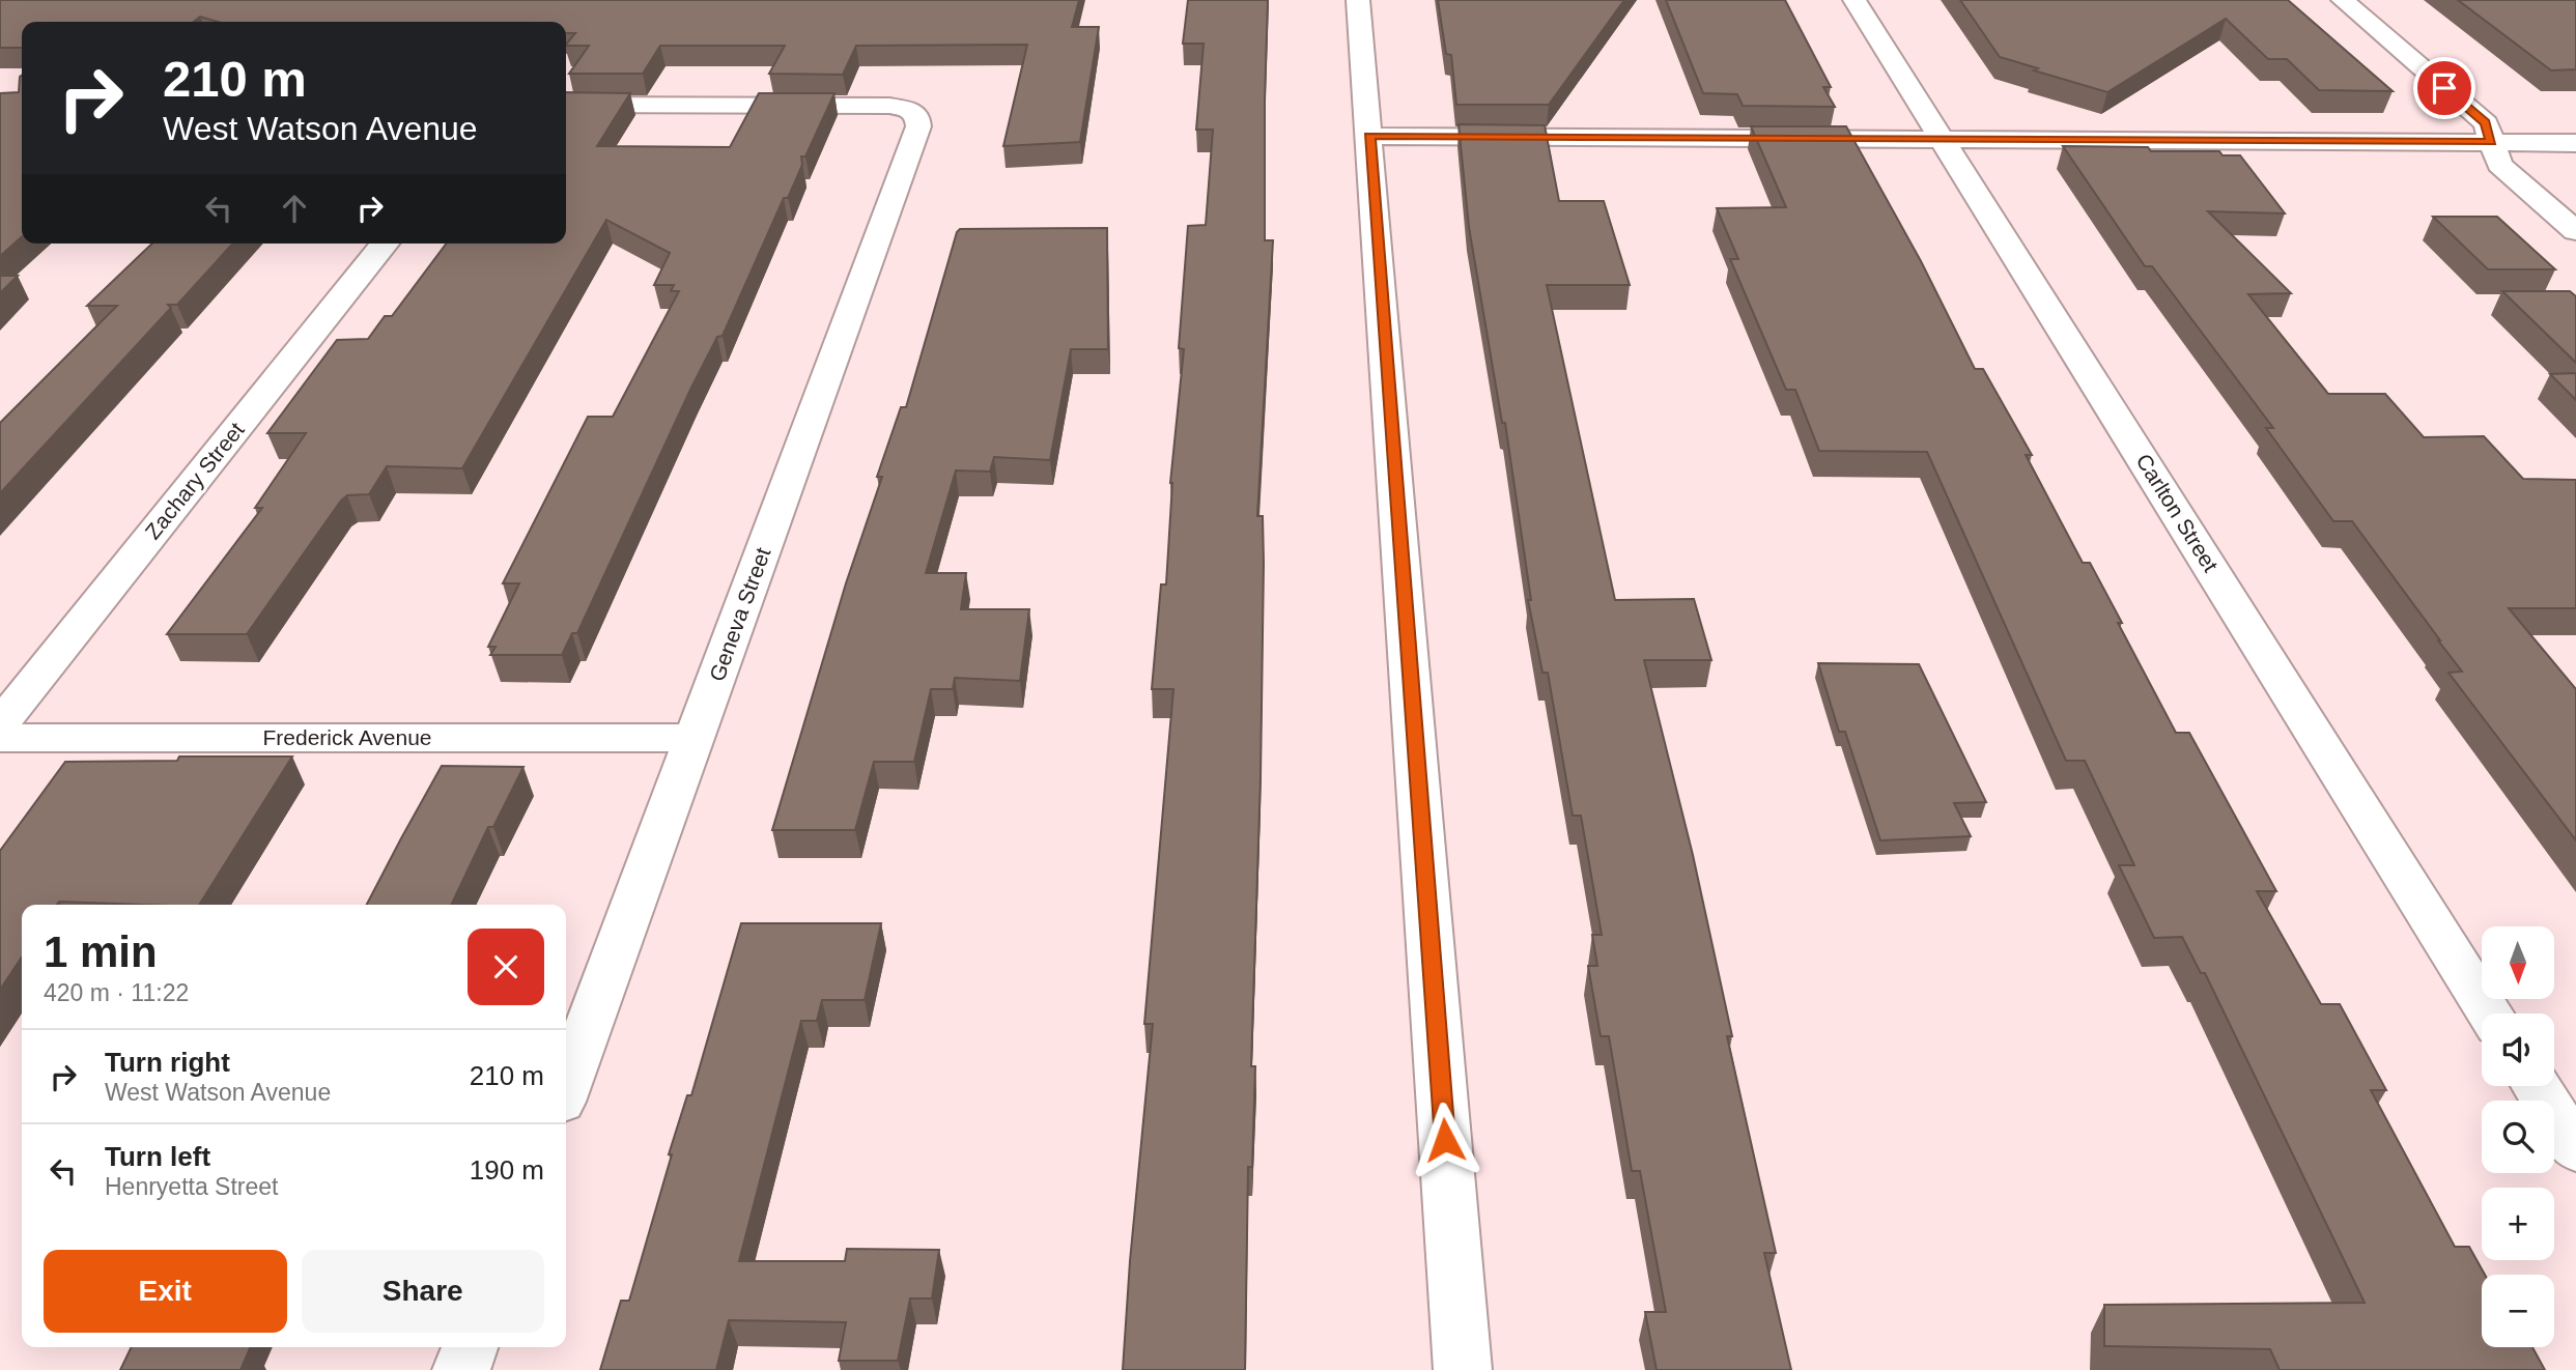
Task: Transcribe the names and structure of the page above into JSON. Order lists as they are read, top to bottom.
{
  "streets": {
    "street": [
      "Zachary Street",
      "Carlton Street",
      "Geneva Street",
      "Frederick Avenue"
    ]
  },
  "crossings": [
    ["Geneva Street", "Frederick Avenue"]
  ],
  "north": "bottom",
  "page": {
    "turn": ["210 m", "West Watson Avenue"],
    "heading": ["1 min", "420 m · 11:22"],
    "map_buttons": ["+", "−"],
    "list": [
      {
        "name": "Turn right",
        "note": "West Watson Avenue",
        "value": "210 m"
      },
      {
        "name": "Turn left",
        "note": "Henryetta Street",
        "value": "190 m"
      }
    ],
    "buttons": ["Exit", "Share"]
  }
}
